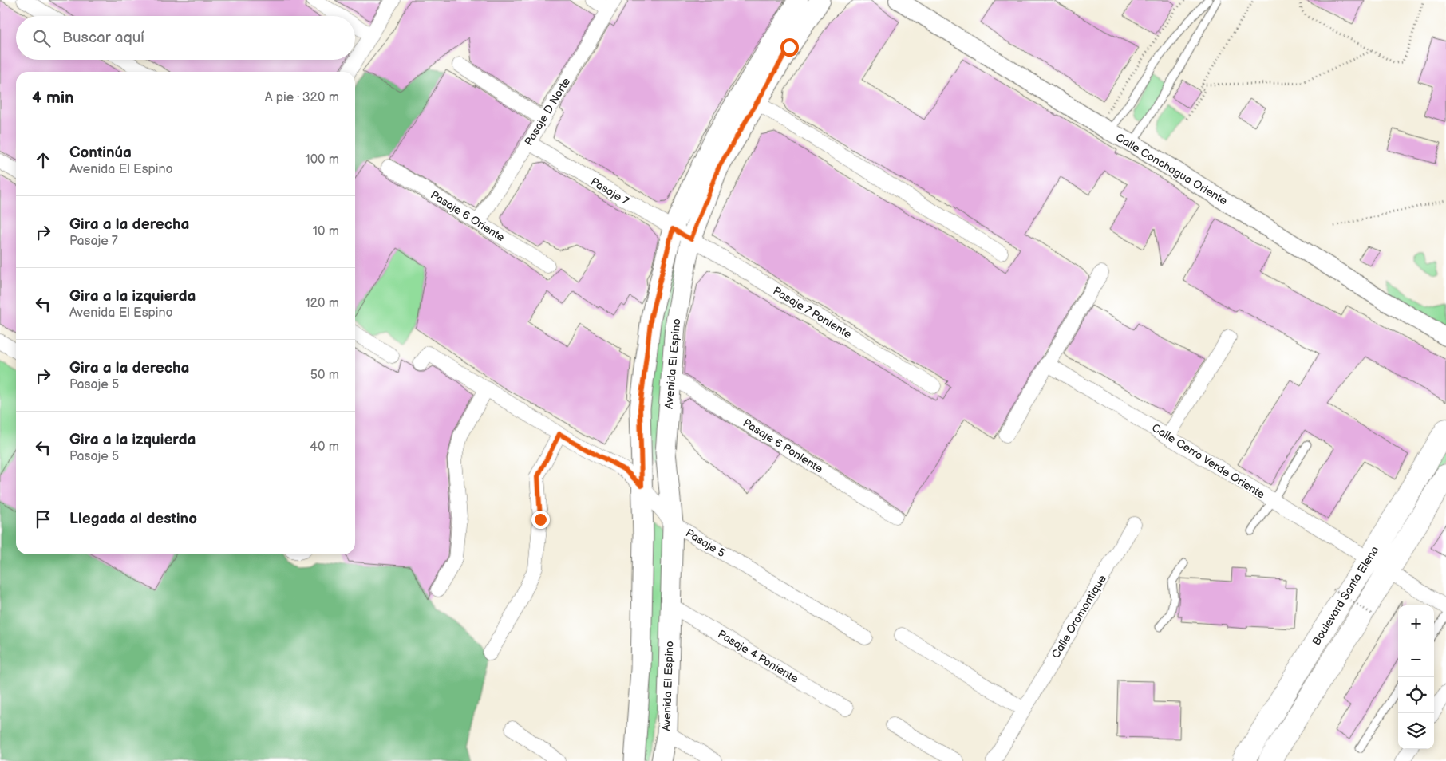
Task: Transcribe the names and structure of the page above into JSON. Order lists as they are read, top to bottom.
{
  "streets": {
    "main road": ["Avenida El Espino", "Boulevard Santa Elena"],
    "street": [
      "Pasaje D Norte",
      "Calle Conchagua Oriente",
      "Pasaje 7",
      "Pasaje 6 Oriente",
      "Pasaje 7 Poniente",
      "Pasaje 6 Poniente",
      "Calle Cerro Verde Oriente",
      "Pasaje 5",
      "Calle Oromontique",
      "Pasaje 4 Poniente"
    ]
  },
  "crossings": [
    ["Pasaje D Norte", "Pasaje 7"],
    ["Pasaje D Norte", "Pasaje 6 Oriente"],
    ["Pasaje 7", "Pasaje 7 Poniente"],
    ["Pasaje 7", "Avenida El Espino"],
    ["Pasaje 7 Poniente", "Avenida El Espino"],
    ["Avenida El Espino", "Pasaje 6 Poniente"],
    ["Avenida El Espino", "Pasaje 5"],
    ["Avenida El Espino", "Pasaje 4 Poniente"],
    ["Calle Cerro Verde Oriente", "Boulevard Santa Elena"]
  ],
  "page": {
    "search": "Buscar aquí",
    "heading": ["4 min", "A pie · 320 m"],
    "list": [
      ["Continúa", "Avenida El Espino", "100 m"],
      ["Gira a la derecha", "Pasaje 7", "10 m"],
      ["Gira a la izquierda", "Avenida El Espino", "120 m"],
      ["Gira a la derecha", "Pasaje 5", "50 m"],
      ["Gira a la izquierda", "Pasaje 5", "40 m"],
      "Llegada al destino"
    ],
    "map_buttons": ["+", "−"]
  }
}
